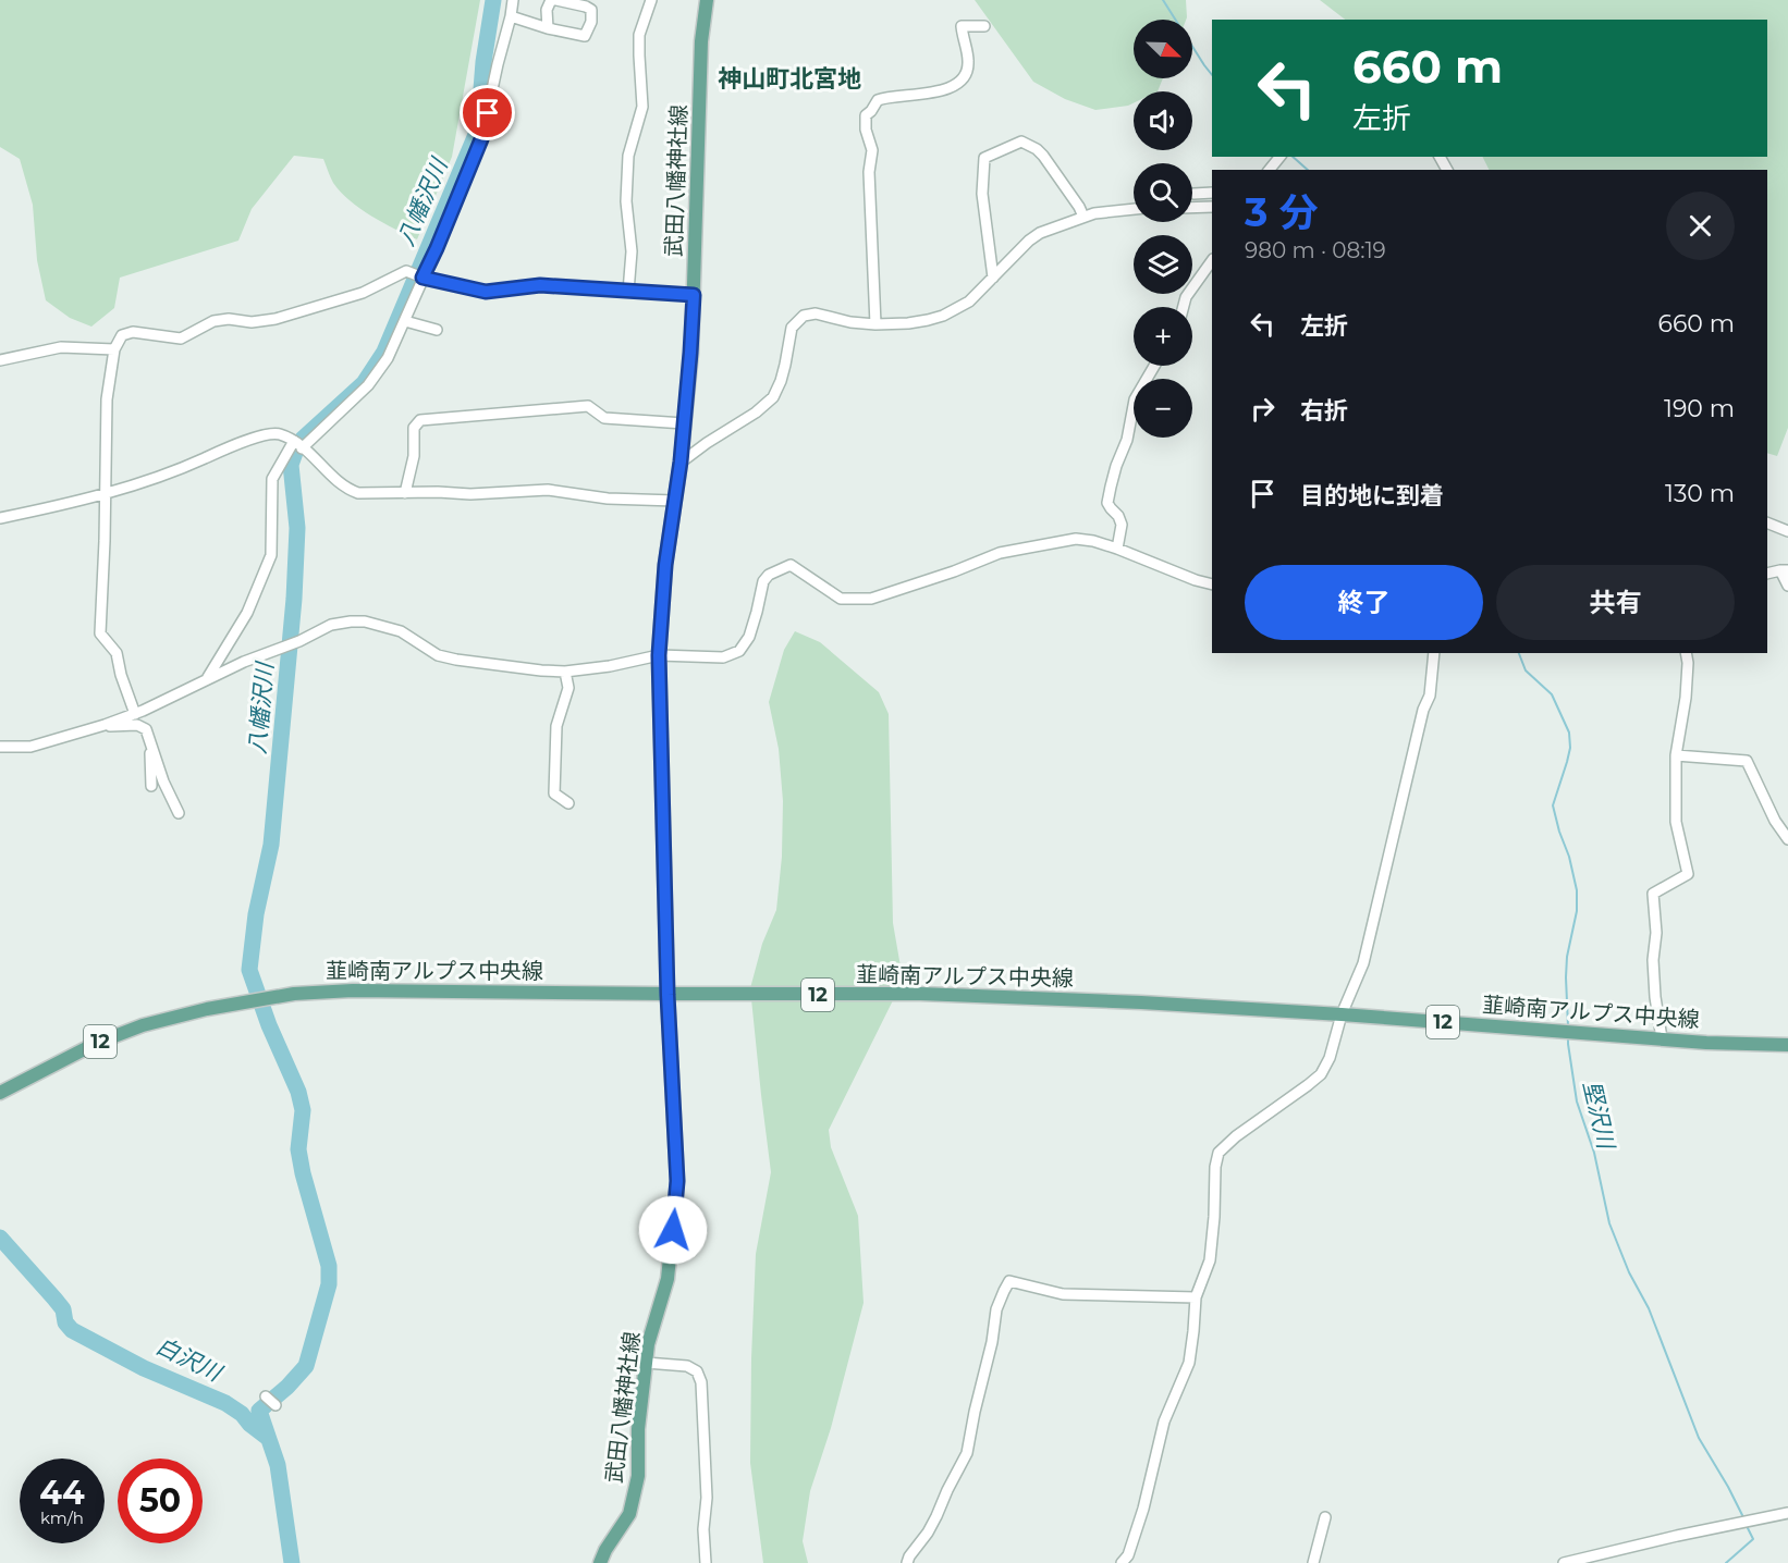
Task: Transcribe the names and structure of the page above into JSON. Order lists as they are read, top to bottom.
{
  "streets": {
    "main road": ["武田八幡神社線", "韮崎南アルプス中央線", "12"]
  },
  "crossings": [
    ["武田八幡神社線", "韮崎南アルプス中央線"]
  ],
  "districts": ["神山町北宮地"],
  "water": ["八幡沢川", "堅沢川", "白沢川"],
  "north": "bottom right",
  "page": {
    "map_buttons": ["+", "−"],
    "turn": ["660 m", "左折"],
    "heading": ["3 分", "980 m · 08:19"],
    "list": [
      {
        "name": "左折",
        "value": "660 m"
      },
      {
        "name": "右折",
        "value": "190 m"
      },
      {
        "name": "目的地に到着",
        "value": "130 m"
      }
    ],
    "buttons": ["終了", "共有"],
    "speed": "44 km/h",
    "limit": "50"
  }
}
